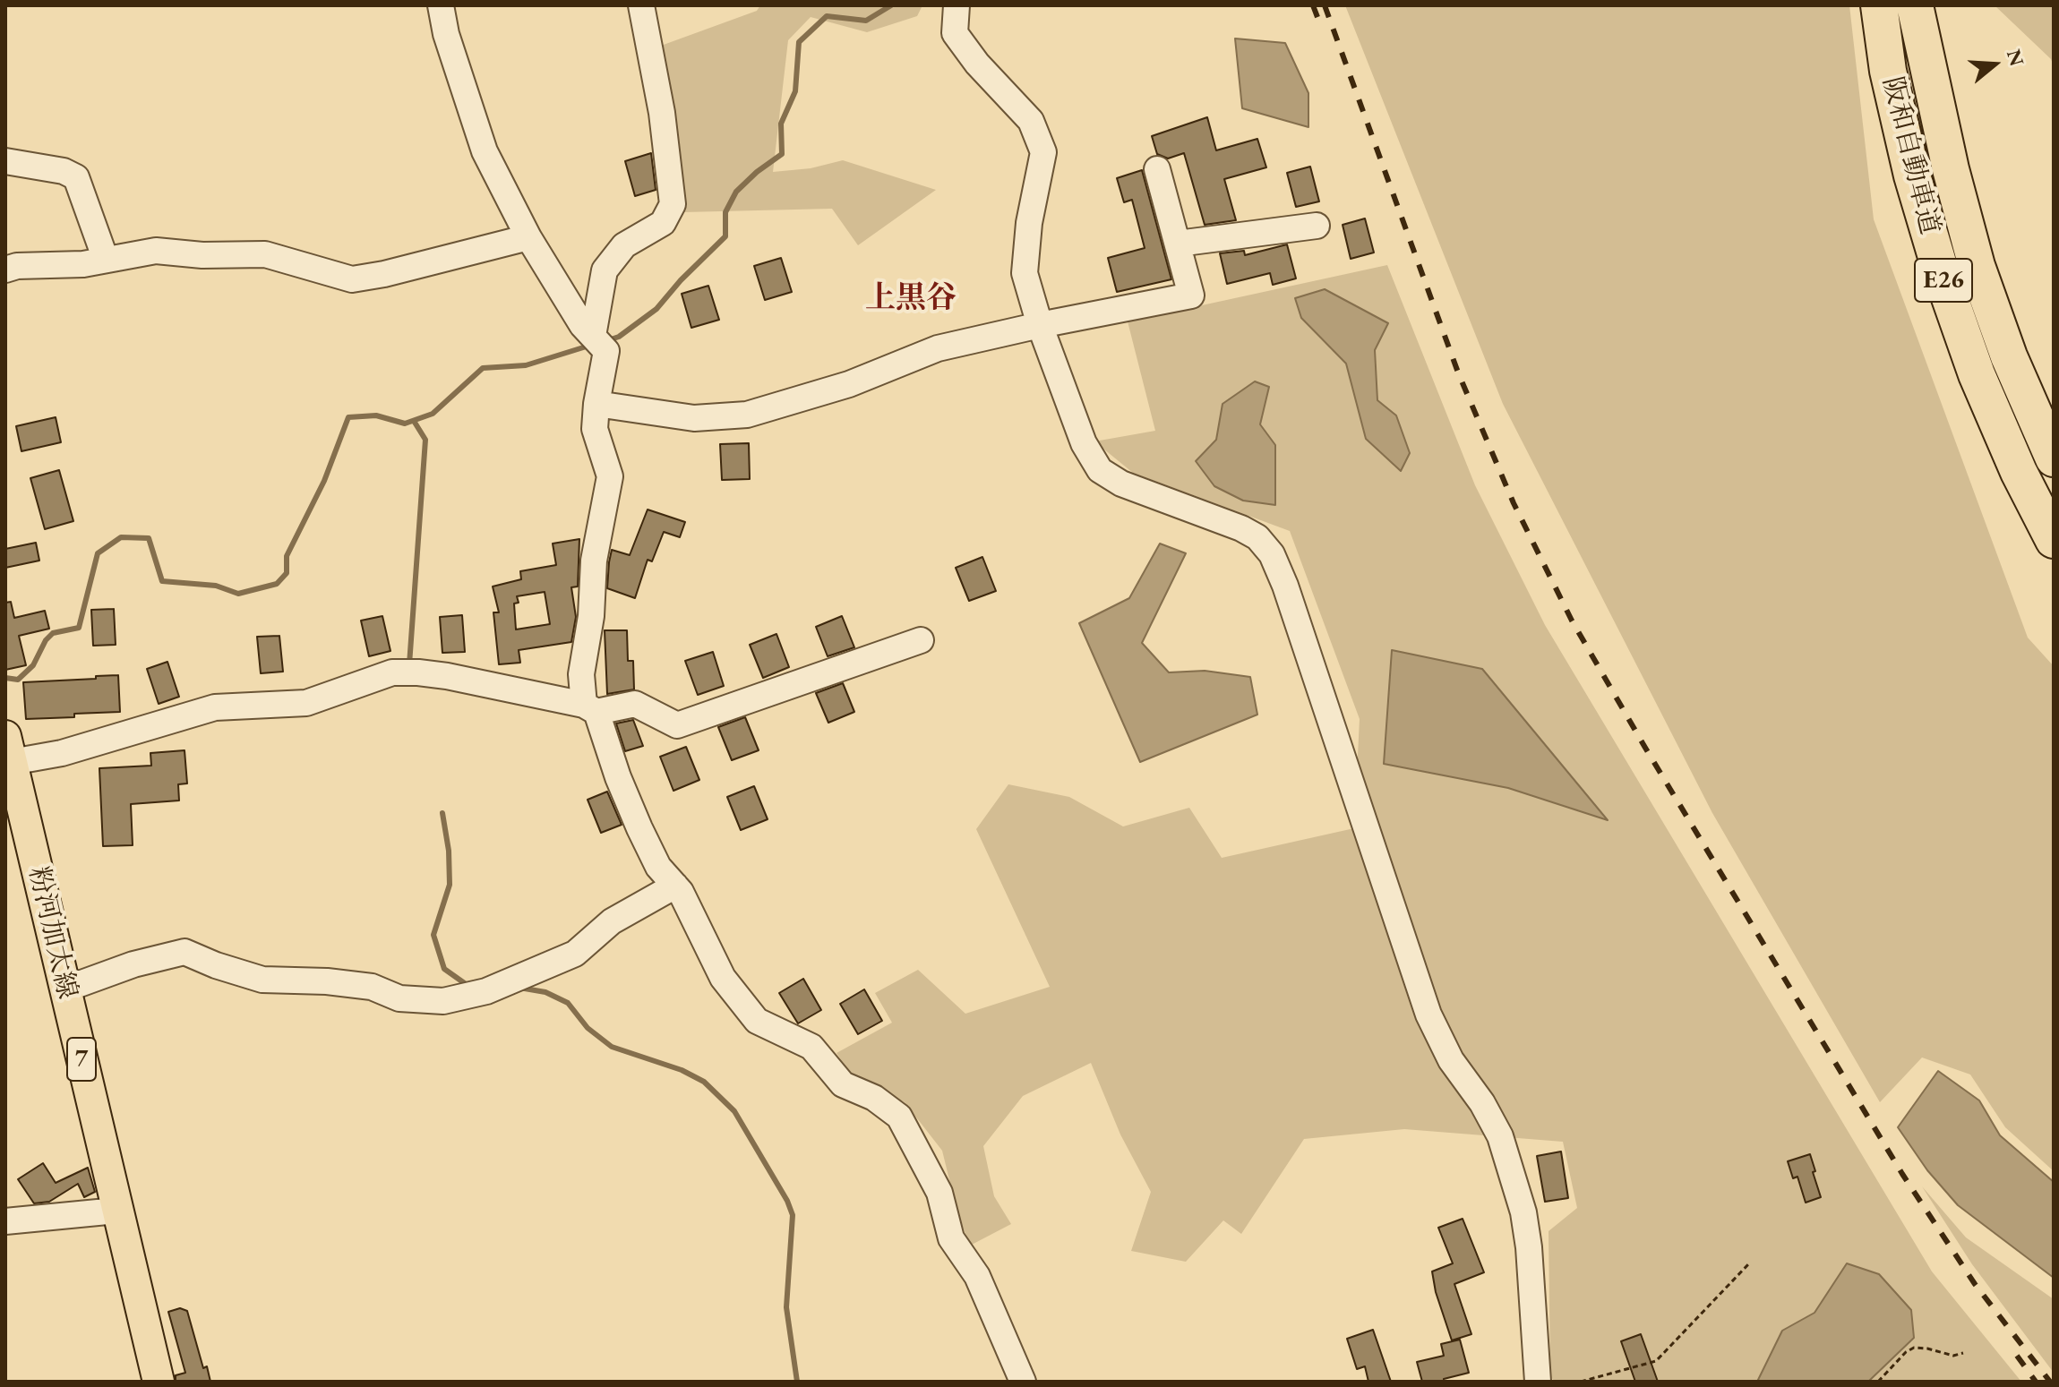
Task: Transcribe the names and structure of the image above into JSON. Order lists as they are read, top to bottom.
{
  "streets": {
    "highway": ["阪和自動車道", "E26"],
    "main road": ["粉河加太線", "7"]
  },
  "districts": ["上黒谷"],
  "north": "right"
}
